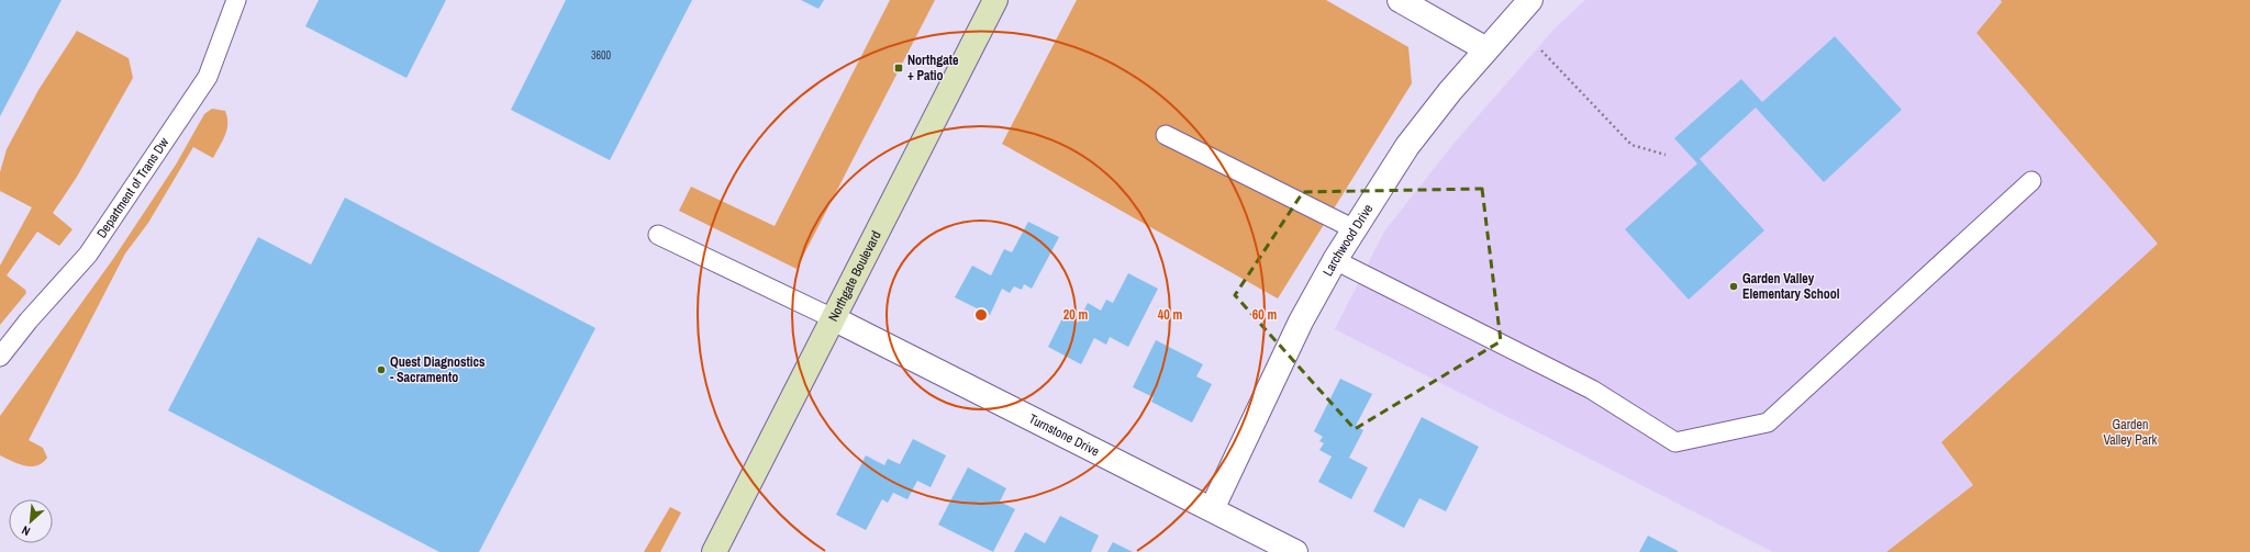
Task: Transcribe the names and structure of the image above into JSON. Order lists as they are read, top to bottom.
{
  "streets": {
    "main road": ["Northgate Boulevard"],
    "street": ["Larchwood Drive", "Turnstone Drive"],
    "lane": ["Department of Trans Dw"]
  },
  "crossings": [
    ["Larchwood Drive", "Turnstone Drive"],
    ["Northgate Boulevard", "Turnstone Drive"]
  ],
  "parks": ["Garden Valley Park"],
  "places": {
    "transit": ["Northgate + Patio"],
    "other": ["Garden Valley Elementary School", "Quest Diagnostics - Sacramento"]
  },
  "house_numbers": ["3600"],
  "north": "bottom left",
  "rings": ["20 m", "40 m", "60 m"]
}
